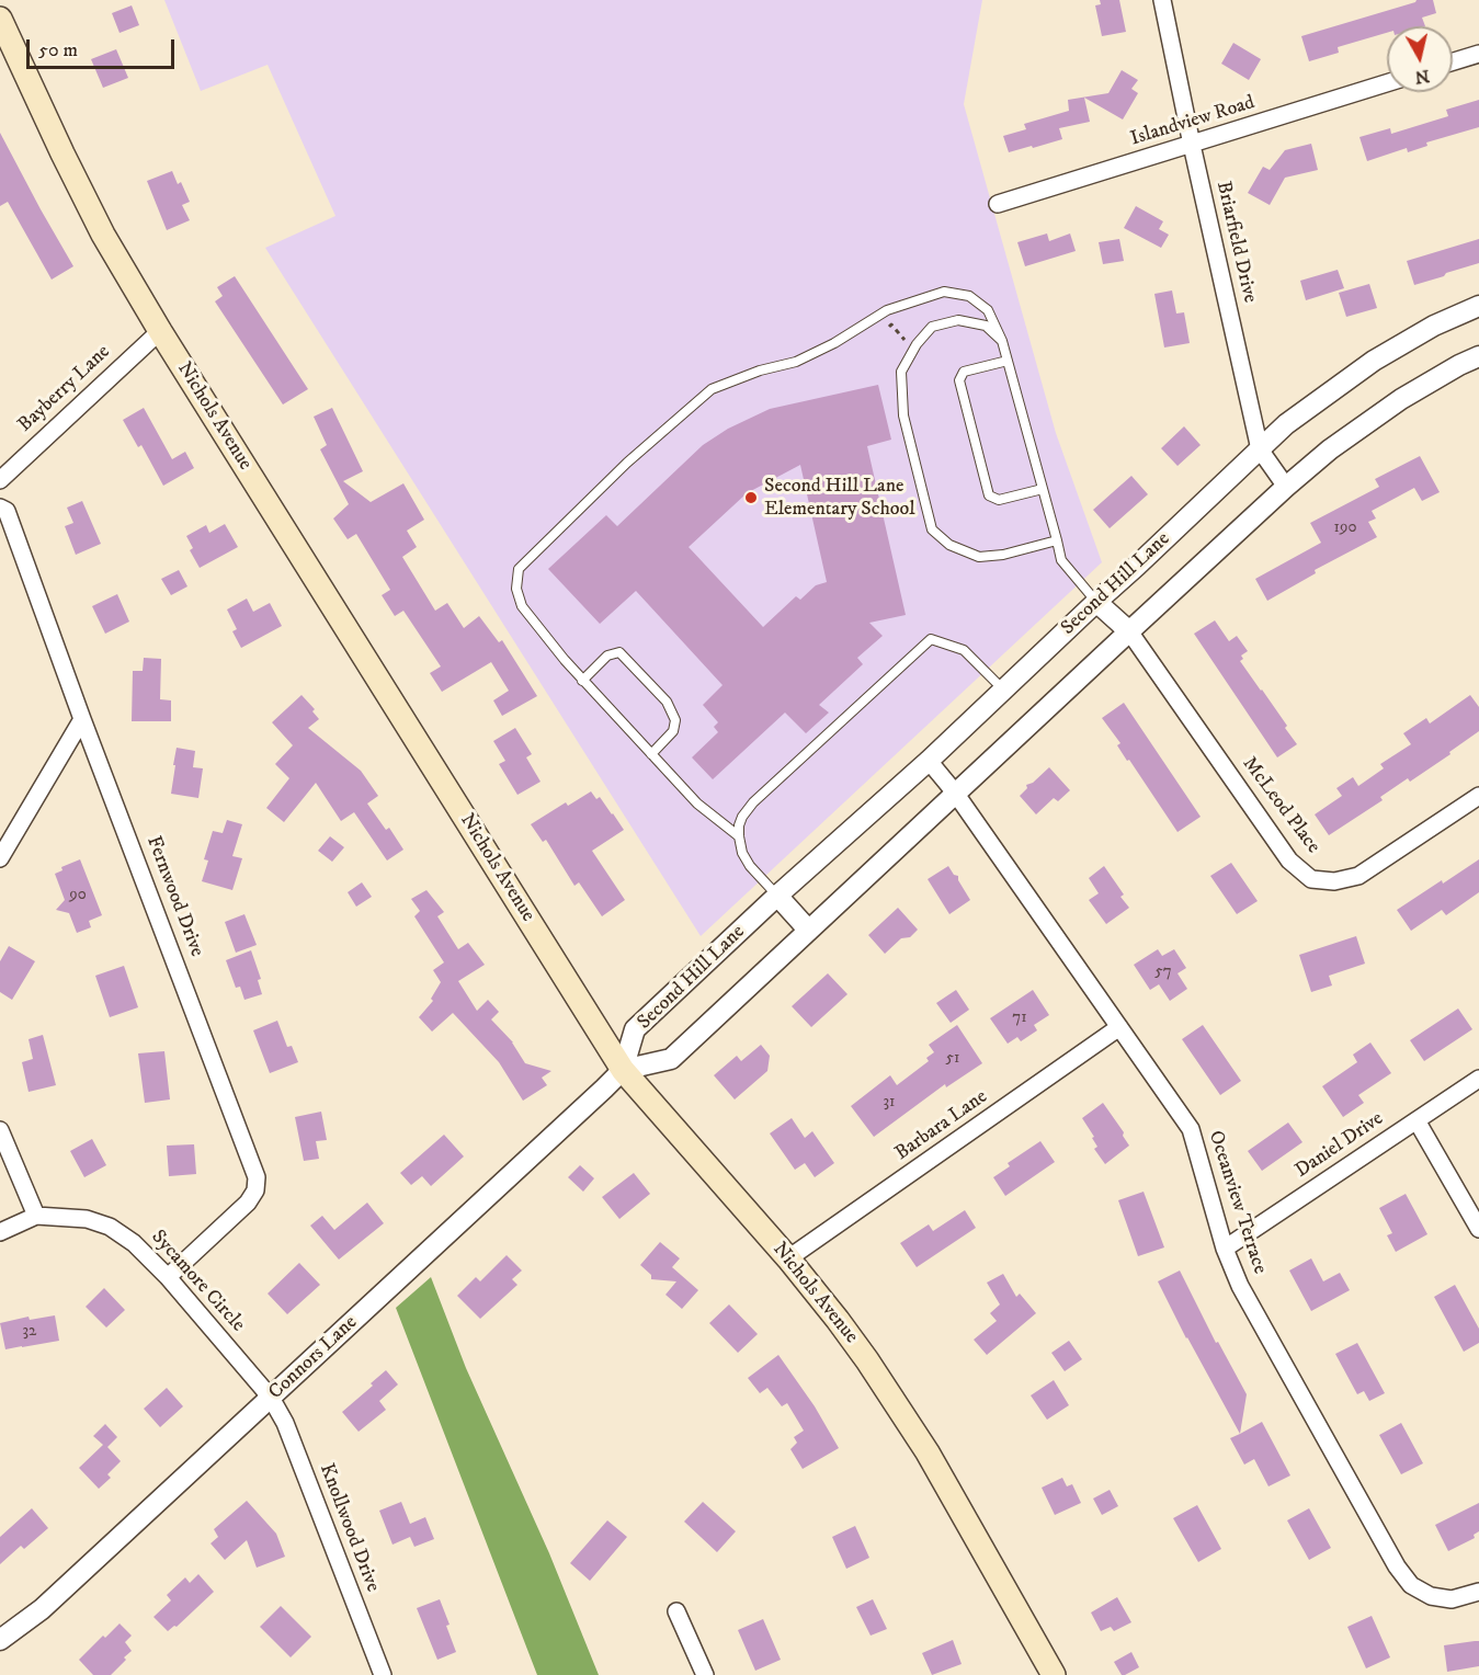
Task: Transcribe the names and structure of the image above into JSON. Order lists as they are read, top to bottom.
{
  "streets": {
    "main road": ["Nichols Avenue"],
    "street": [
      "Islandview Road",
      "Briarfield Drive",
      "Bayberry Lane",
      "Second Hill Lane",
      "McLeod Place",
      "Fernwood Drive",
      "Barbara Lane",
      "Daniel Drive",
      "Oceanview Terrace",
      "Sycamore Circle",
      "Connors Lane",
      "Knollwood Drive"
    ]
  },
  "crossings": [
    ["Islandview Road", "Briarfield Drive"],
    ["Briarfield Drive", "Second Hill Lane"],
    ["Bayberry Lane", "Nichols Avenue"],
    ["Nichols Avenue", "Second Hill Lane"],
    ["Nichols Avenue", "Barbara Lane"],
    ["Nichols Avenue", "Connors Lane"],
    ["Second Hill Lane", "McLeod Place"],
    ["Second Hill Lane", "Oceanview Terrace"],
    ["Second Hill Lane", "Connors Lane"],
    ["Fernwood Drive", "Sycamore Circle"],
    ["Barbara Lane", "Oceanview Terrace"],
    ["Daniel Drive", "Oceanview Terrace"],
    ["Sycamore Circle", "Connors Lane"],
    ["Sycamore Circle", "Knollwood Drive"],
    ["Connors Lane", "Knollwood Drive"]
  ],
  "places": ["Second Hill Lane Elementary School"],
  "house_numbers": [
    "190",
    "90",
    "57",
    "71",
    "51",
    "31",
    "32"
  ],
  "scale_bar": "50 m",
  "north": "bottom"
}
